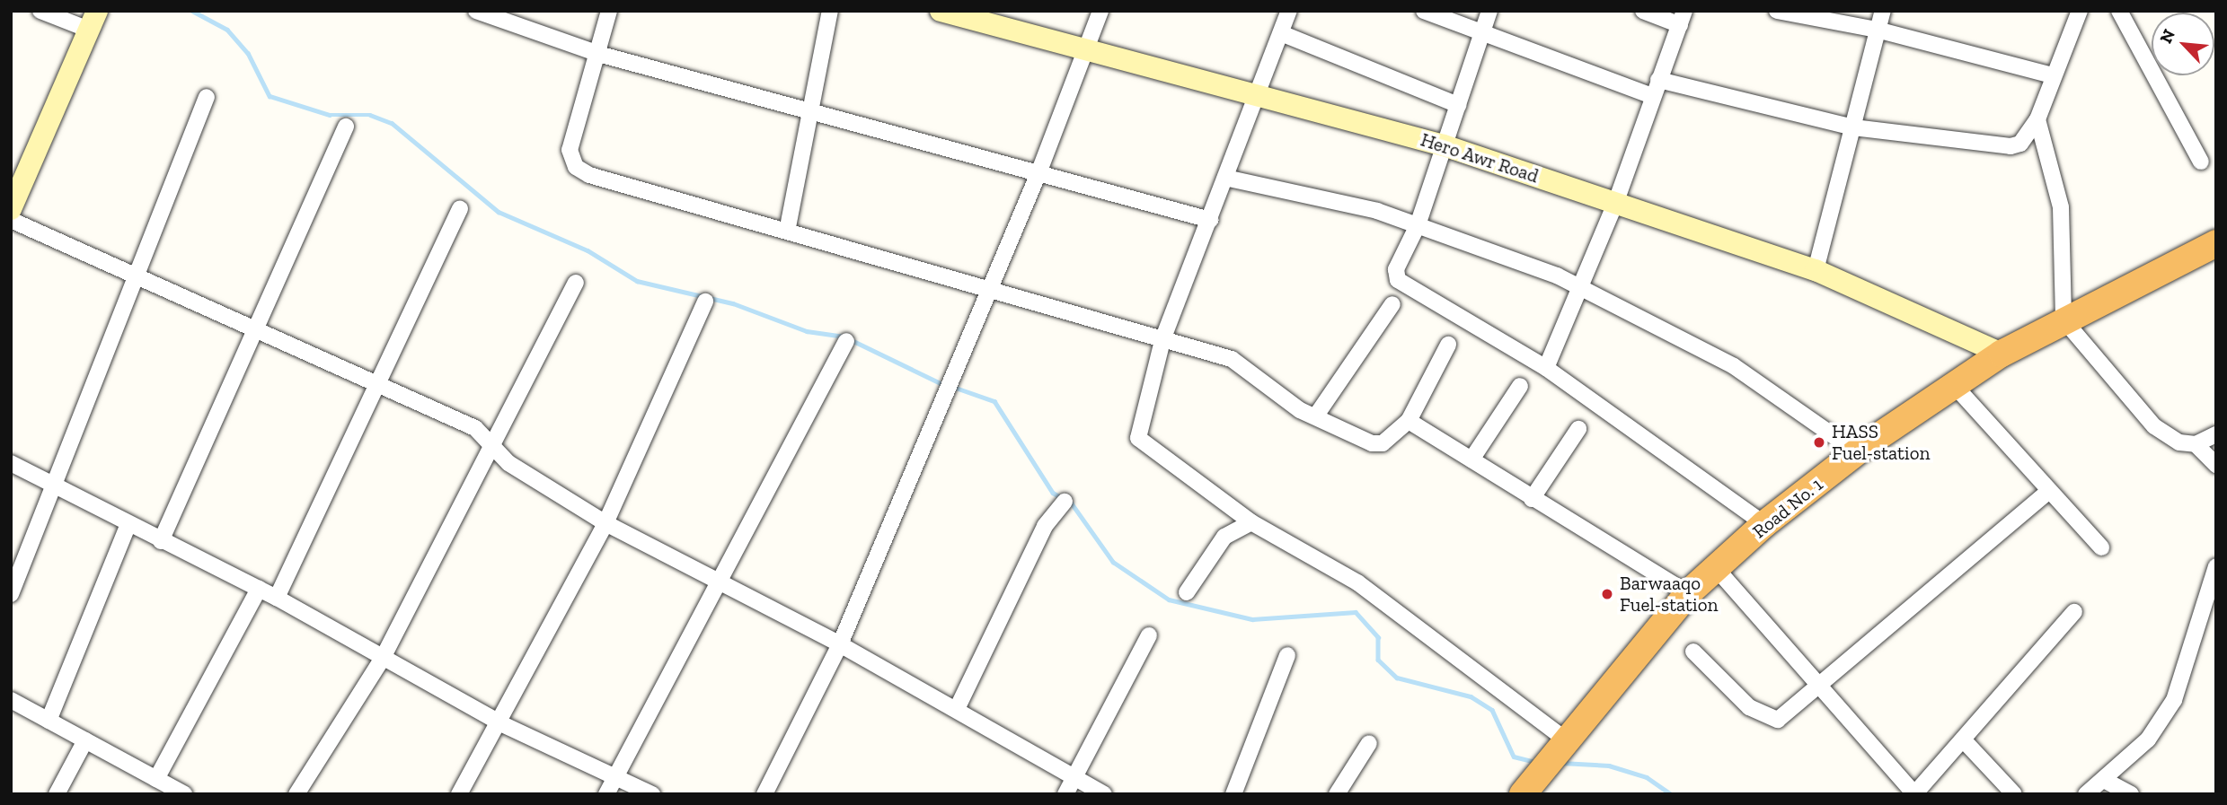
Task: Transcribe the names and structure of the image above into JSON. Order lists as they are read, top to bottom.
{
  "streets": {
    "highway": ["Road No. 1"],
    "main road": ["Hero Awr Road"]
  },
  "crossings": [
    ["Hero Awr Road", "Road No. 1"]
  ],
  "places": ["HASS Fuel-station", "Barwaaqo Fuel-station"],
  "north": "top left"
}
